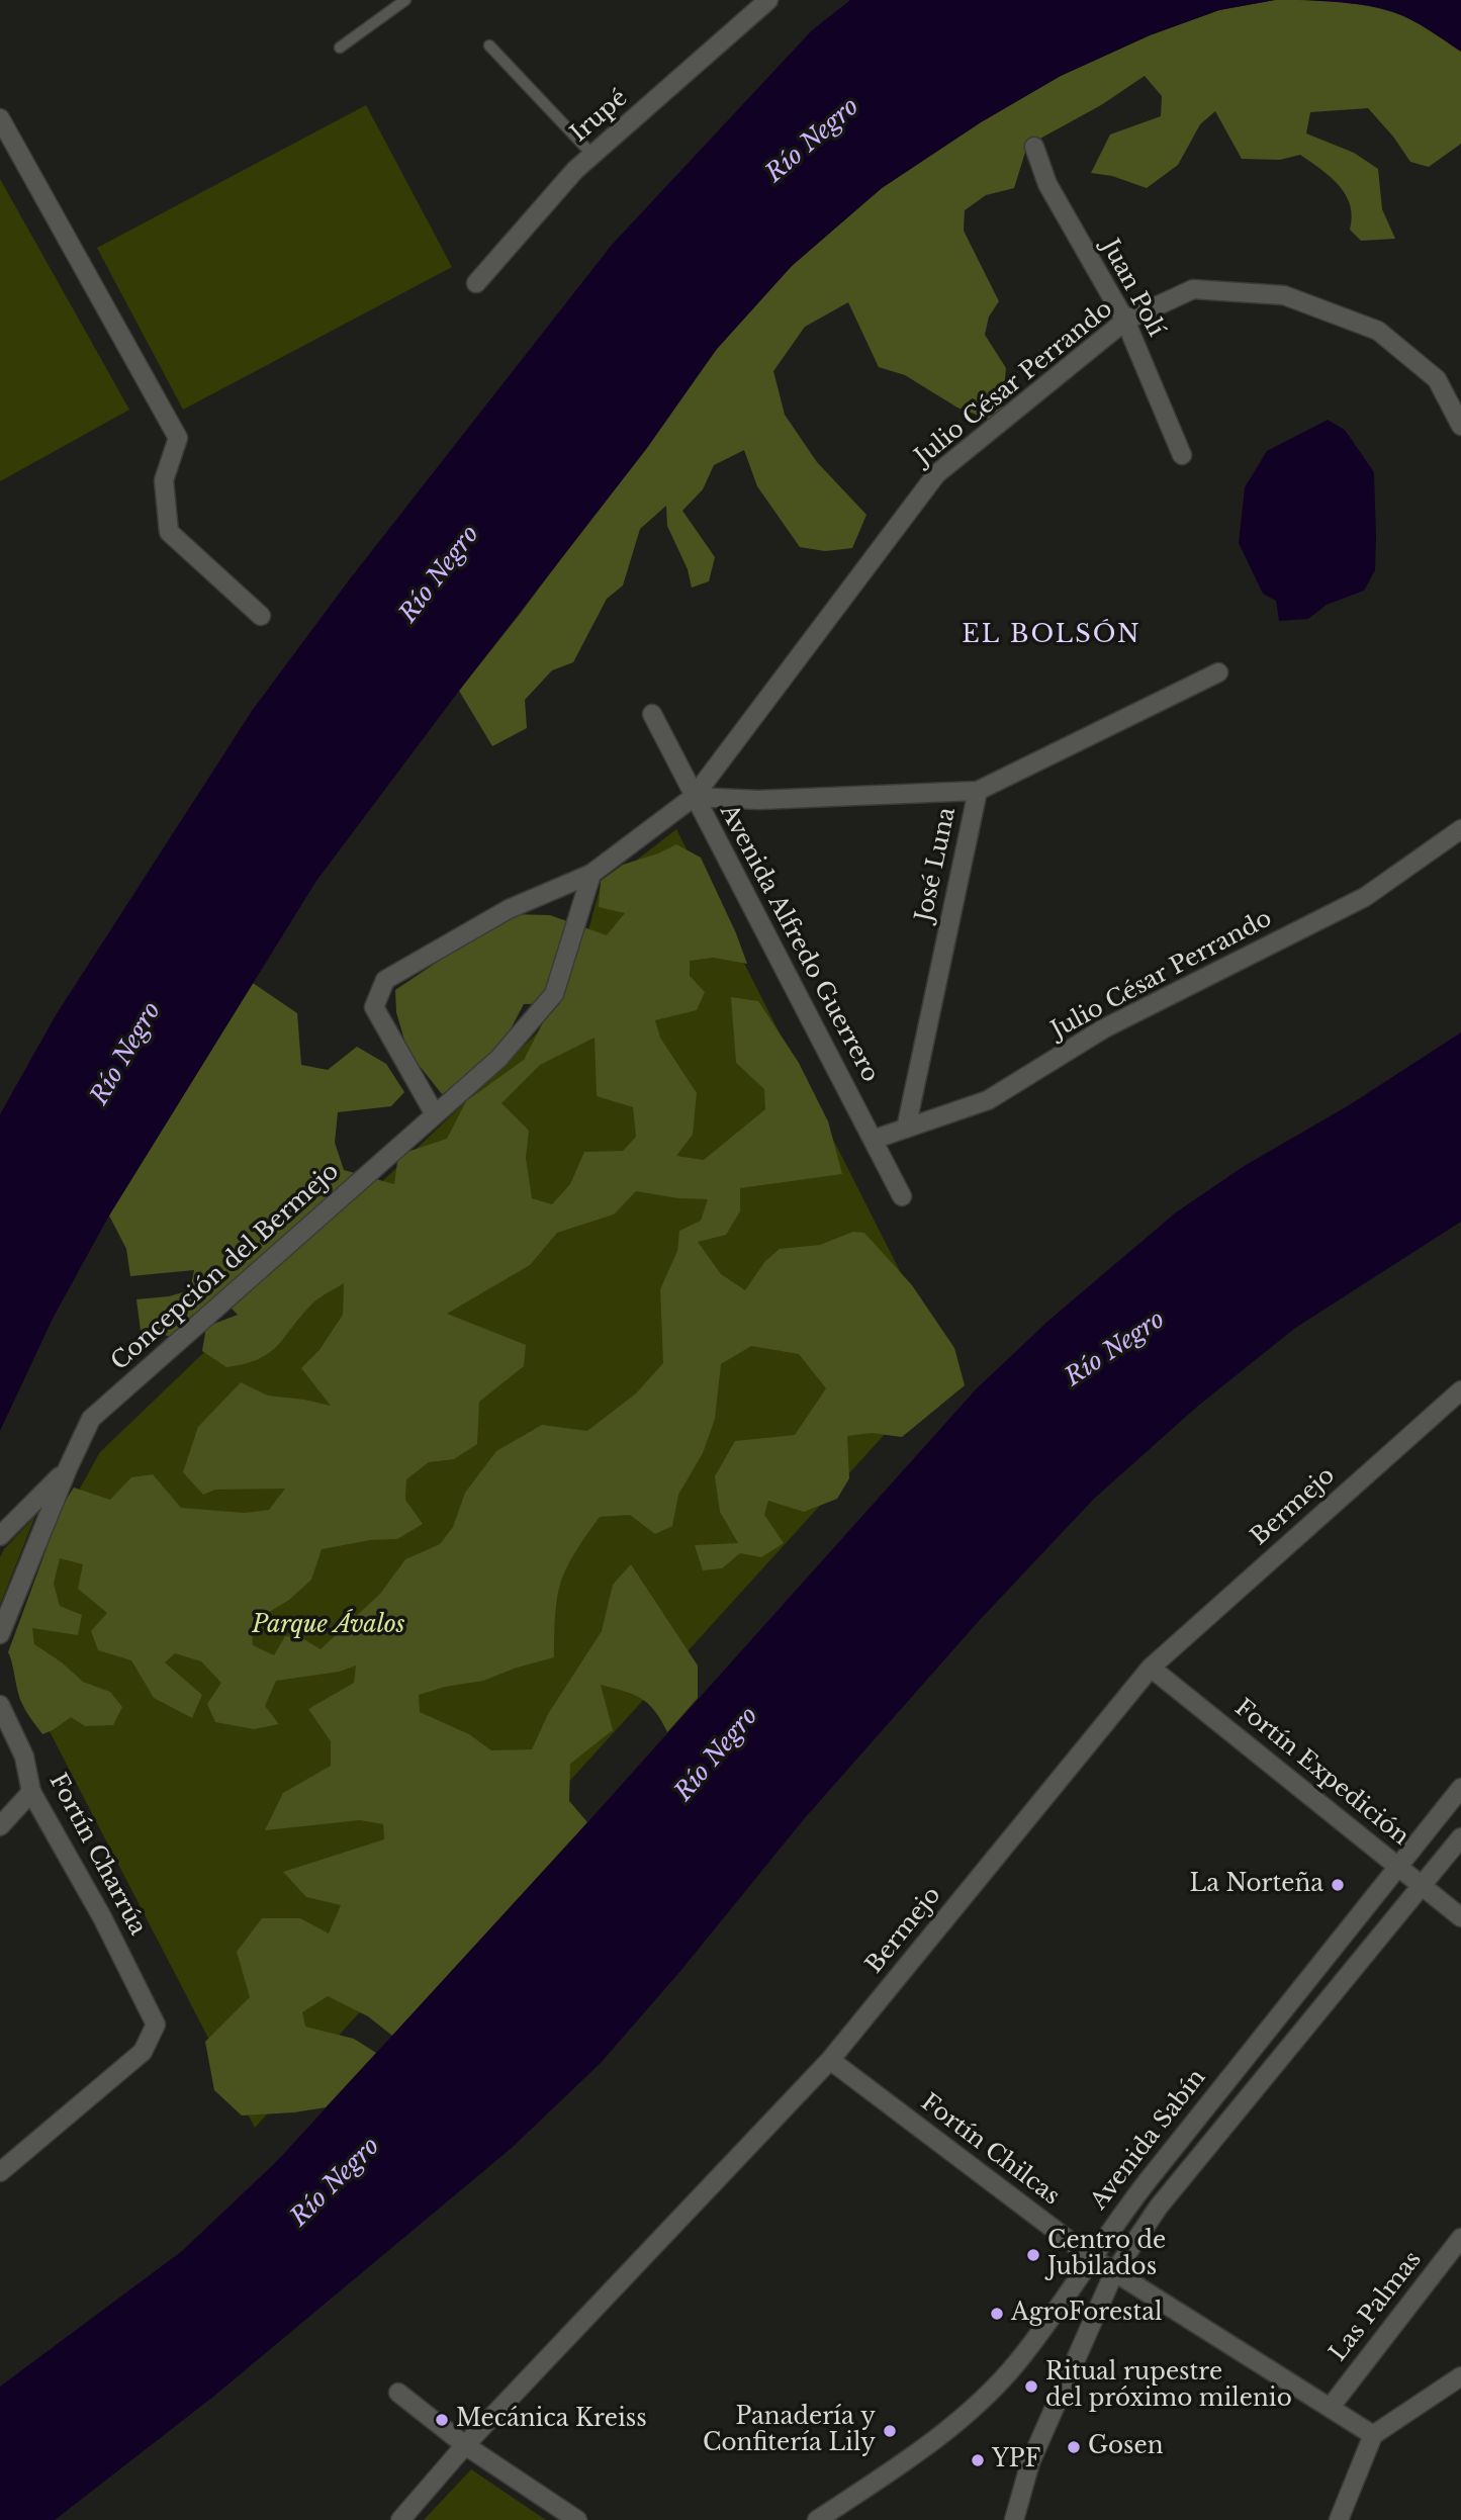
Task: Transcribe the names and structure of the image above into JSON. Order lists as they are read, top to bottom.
{
  "streets": {
    "street": [
      "Irupé",
      "Juan Polí",
      "Julio César Perrando",
      "José Luna",
      "Avenida Alfredo Guerrero",
      "Concepción del Bermejo",
      "Bermejo",
      "Fortín Expedición",
      "Fortín Charrúa",
      "Avenida Sabín",
      "Fortín Chilcas",
      "Las Palmas"
    ]
  },
  "crossings": [
    ["Juan Polí", "Julio César Perrando"],
    ["Julio César Perrando", "José Luna"],
    ["Julio César Perrando", "Avenida Alfredo Guerrero"],
    ["Bermejo", "Fortín Expedición"],
    ["Bermejo", "Fortín Chilcas"],
    ["Fortín Expedición", "Avenida Sabín"],
    ["Avenida Sabín", "Fortín Chilcas"],
    ["Fortín Chilcas", "Las Palmas"]
  ],
  "districts": ["EL BOLSÓN"],
  "water": ["Río Negro"],
  "parks": ["Parque Ávalos"],
  "places": [
    "La Norteña",
    "Centro de Jubilados",
    "AgroForestal",
    "Ritual rupestre del próximo milenio",
    "Mecánica Kreiss",
    "Panadería y Confitería Lily",
    "Gosen",
    "YPF"
  ]
}
